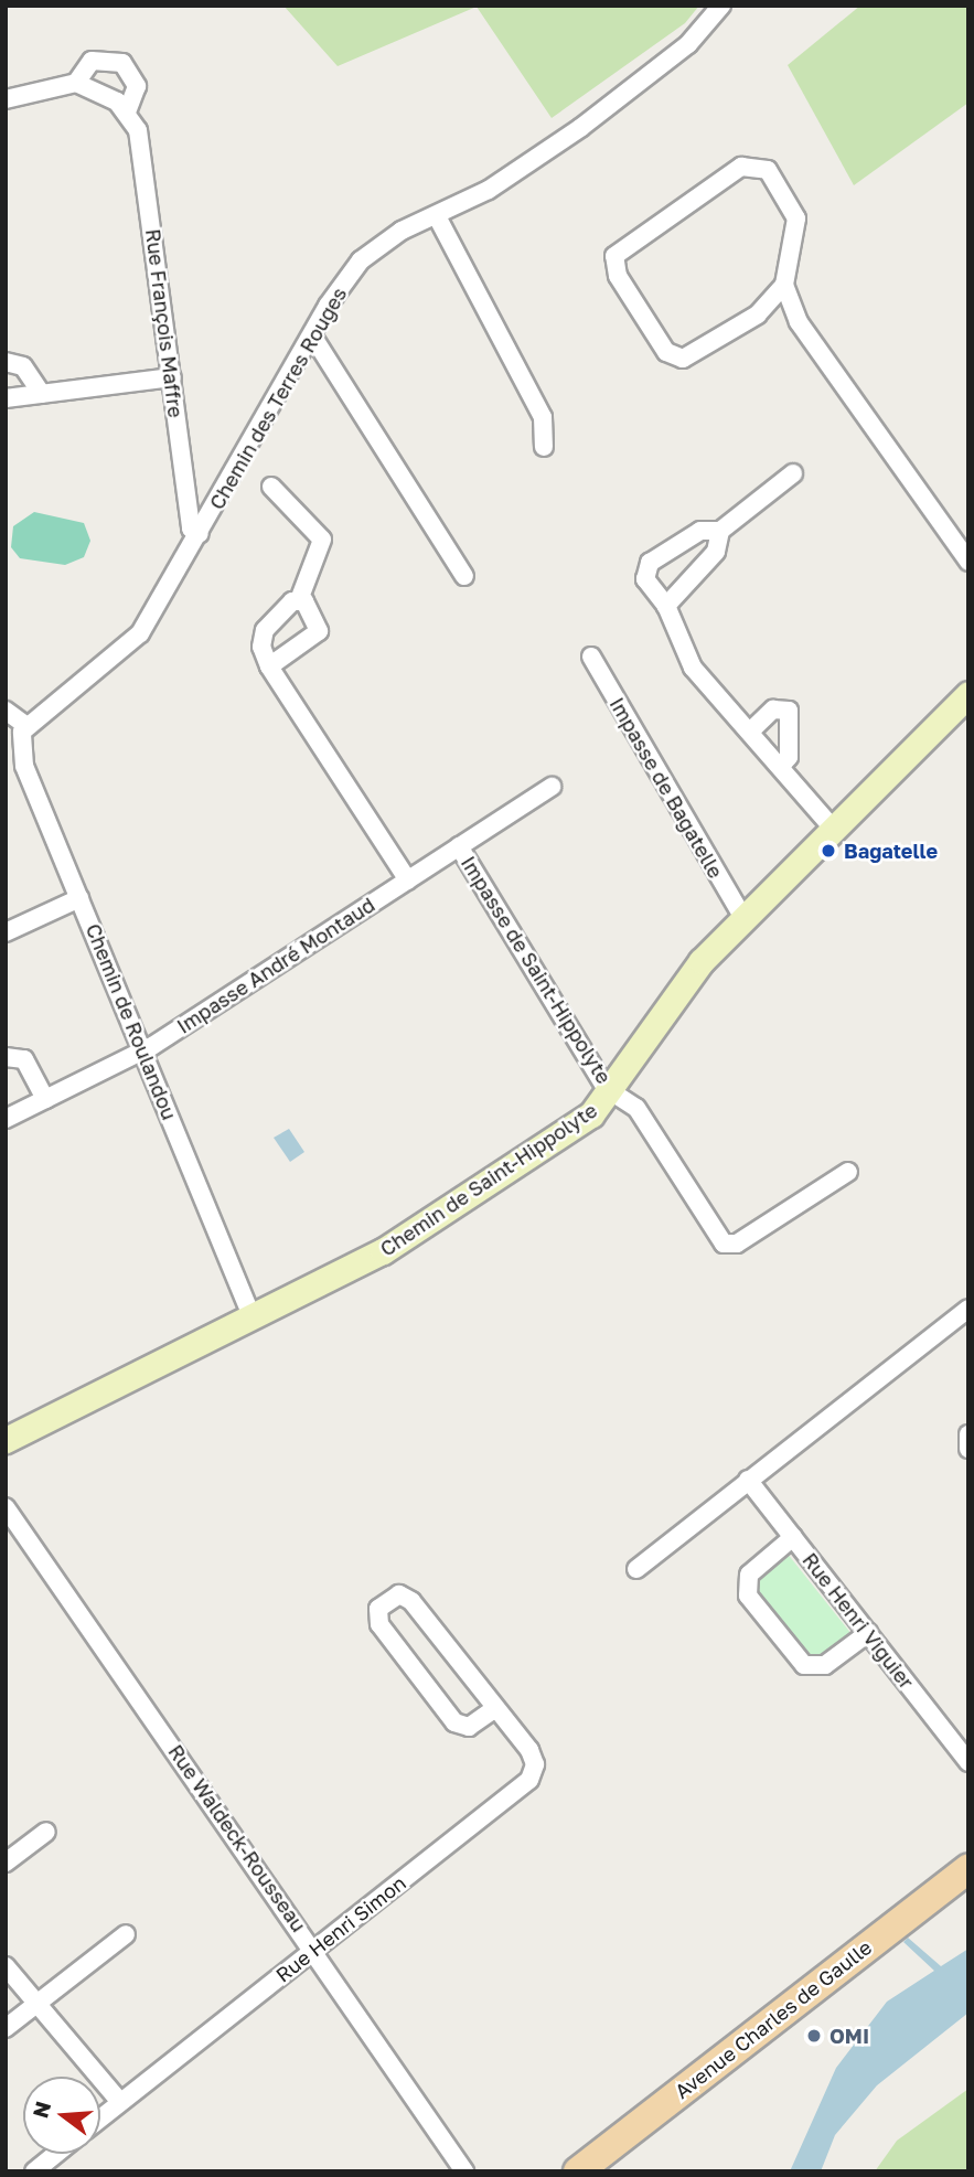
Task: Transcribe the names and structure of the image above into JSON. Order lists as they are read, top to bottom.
{
  "streets": {
    "main road": ["Avenue Charles de Gaulle"],
    "street": [
      "Rue François Maffre",
      "Chemin des Terres Rouges",
      "Impasse de Bagatelle",
      "Impasse André Montaud",
      "Impasse de Saint-Hippolyte",
      "Chemin de Roulandou",
      "Chemin de Saint-Hippolyte",
      "Rue Henri Viguier",
      "Rue Waldeck-Rousseau",
      "Rue Henri Simon"
    ]
  },
  "crossings": [
    ["Rue François Maffre", "Chemin des Terres Rouges"],
    ["Chemin des Terres Rouges", "Chemin de Roulandou"],
    ["Impasse de Bagatelle", "Chemin de Saint-Hippolyte"],
    ["Impasse André Montaud", "Impasse de Saint-Hippolyte"],
    ["Impasse André Montaud", "Chemin de Roulandou"],
    ["Impasse de Saint-Hippolyte", "Chemin de Saint-Hippolyte"],
    ["Chemin de Roulandou", "Chemin de Saint-Hippolyte"],
    ["Rue Waldeck-Rousseau", "Rue Henri Simon"]
  ],
  "places": ["Bagatelle", "OMI"],
  "north": "left"
}
